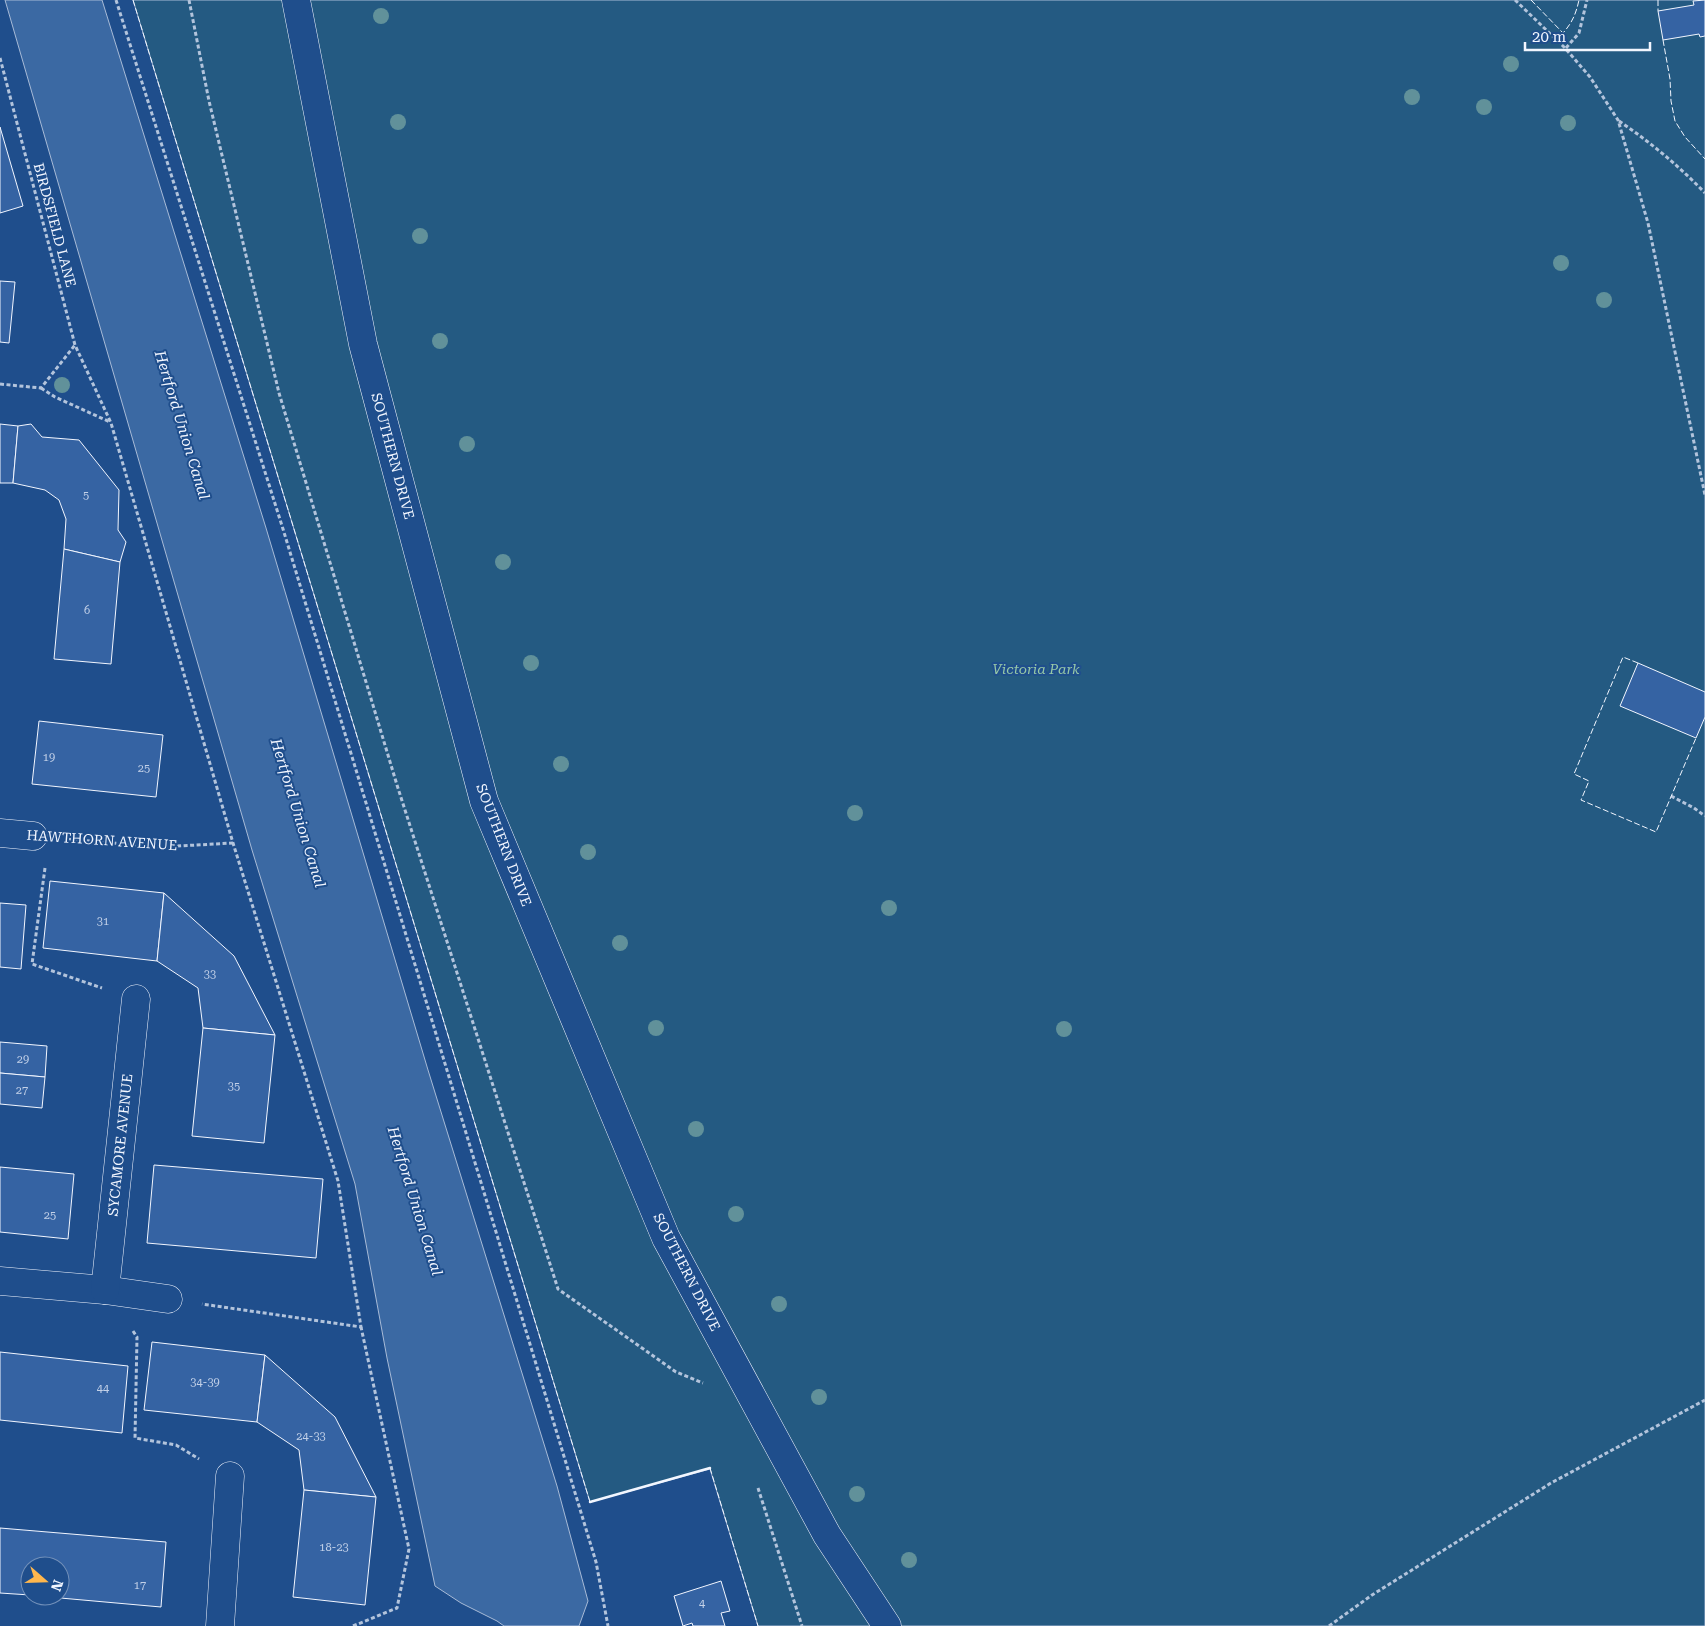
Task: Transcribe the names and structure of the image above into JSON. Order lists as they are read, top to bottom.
{
  "streets": {
    "street": ["SOUTHERN DRIVE", "HAWTHORN AVENUE", "SYCAMORE AVENUE"],
    "path": ["BIRDSFIELD LANE"]
  },
  "crossings": [
    ["BIRDSFIELD LANE", "HAWTHORN AVENUE"]
  ],
  "water": ["Hertford Union Canal"],
  "parks": ["Victoria Park"],
  "house_numbers": [
    "5",
    "6",
    "19",
    "25",
    "31",
    "33",
    "29",
    "35",
    "27",
    "25",
    "34-39",
    "44",
    "24-33",
    "18-23",
    "17",
    "4"
  ],
  "scale_bar": "20 m",
  "north": "right"
}
